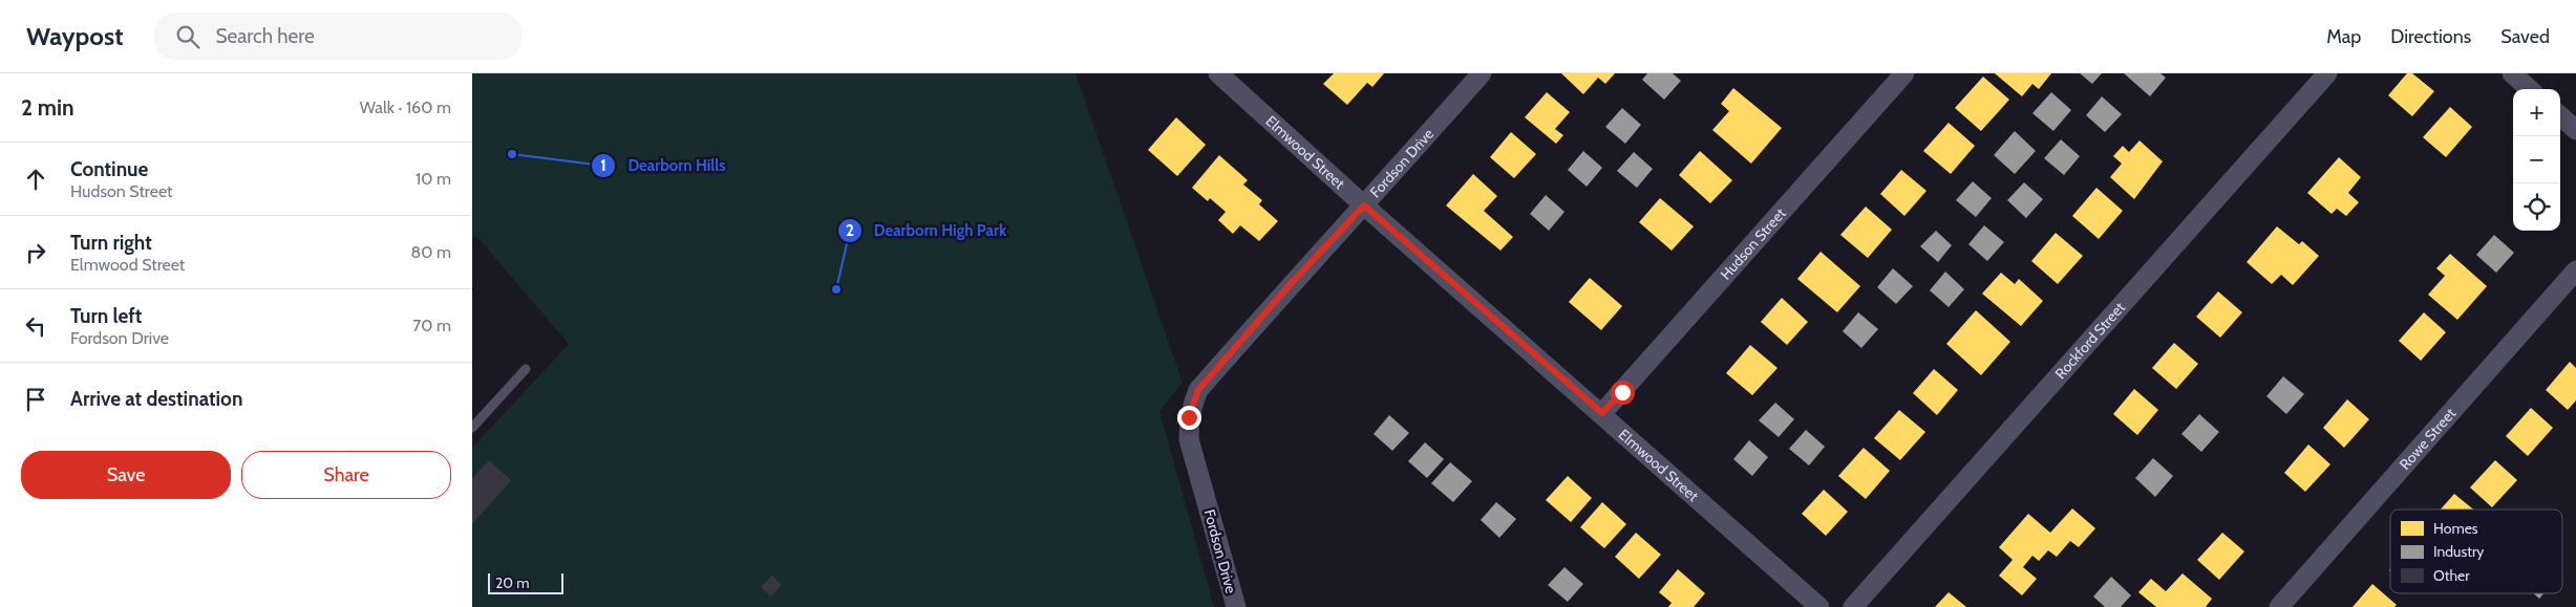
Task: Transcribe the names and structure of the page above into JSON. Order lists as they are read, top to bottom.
{
  "streets": {
    "street": [
      "Elmwood Street",
      "Fordson Drive",
      "Hudson Street",
      "Rockford Street",
      "Rowe Street"
    ]
  },
  "crossings": [
    ["Elmwood Street", "Fordson Drive"],
    ["Elmwood Street", "Hudson Street"]
  ],
  "places": ["Dearborn Hills", "Dearborn High Park"],
  "legend": ["Homes", "Industry", "Other"],
  "scale_bar": "20 m",
  "page": {
    "header": "Waypost",
    "search": "Search here",
    "nav": ["Map", "Directions", "Saved"],
    "heading": ["2 min", "Walk · 160 m"],
    "map_buttons": ["+", "−"],
    "list": [
      ["Continue", "Hudson Street", "10 m"],
      ["Turn right", "Elmwood Street", "80 m"],
      ["Turn left", "Fordson Drive", "70 m"],
      "Arrive at destination"
    ],
    "buttons": ["Save", "Share"],
    "scale": "20 m"
  }
}
